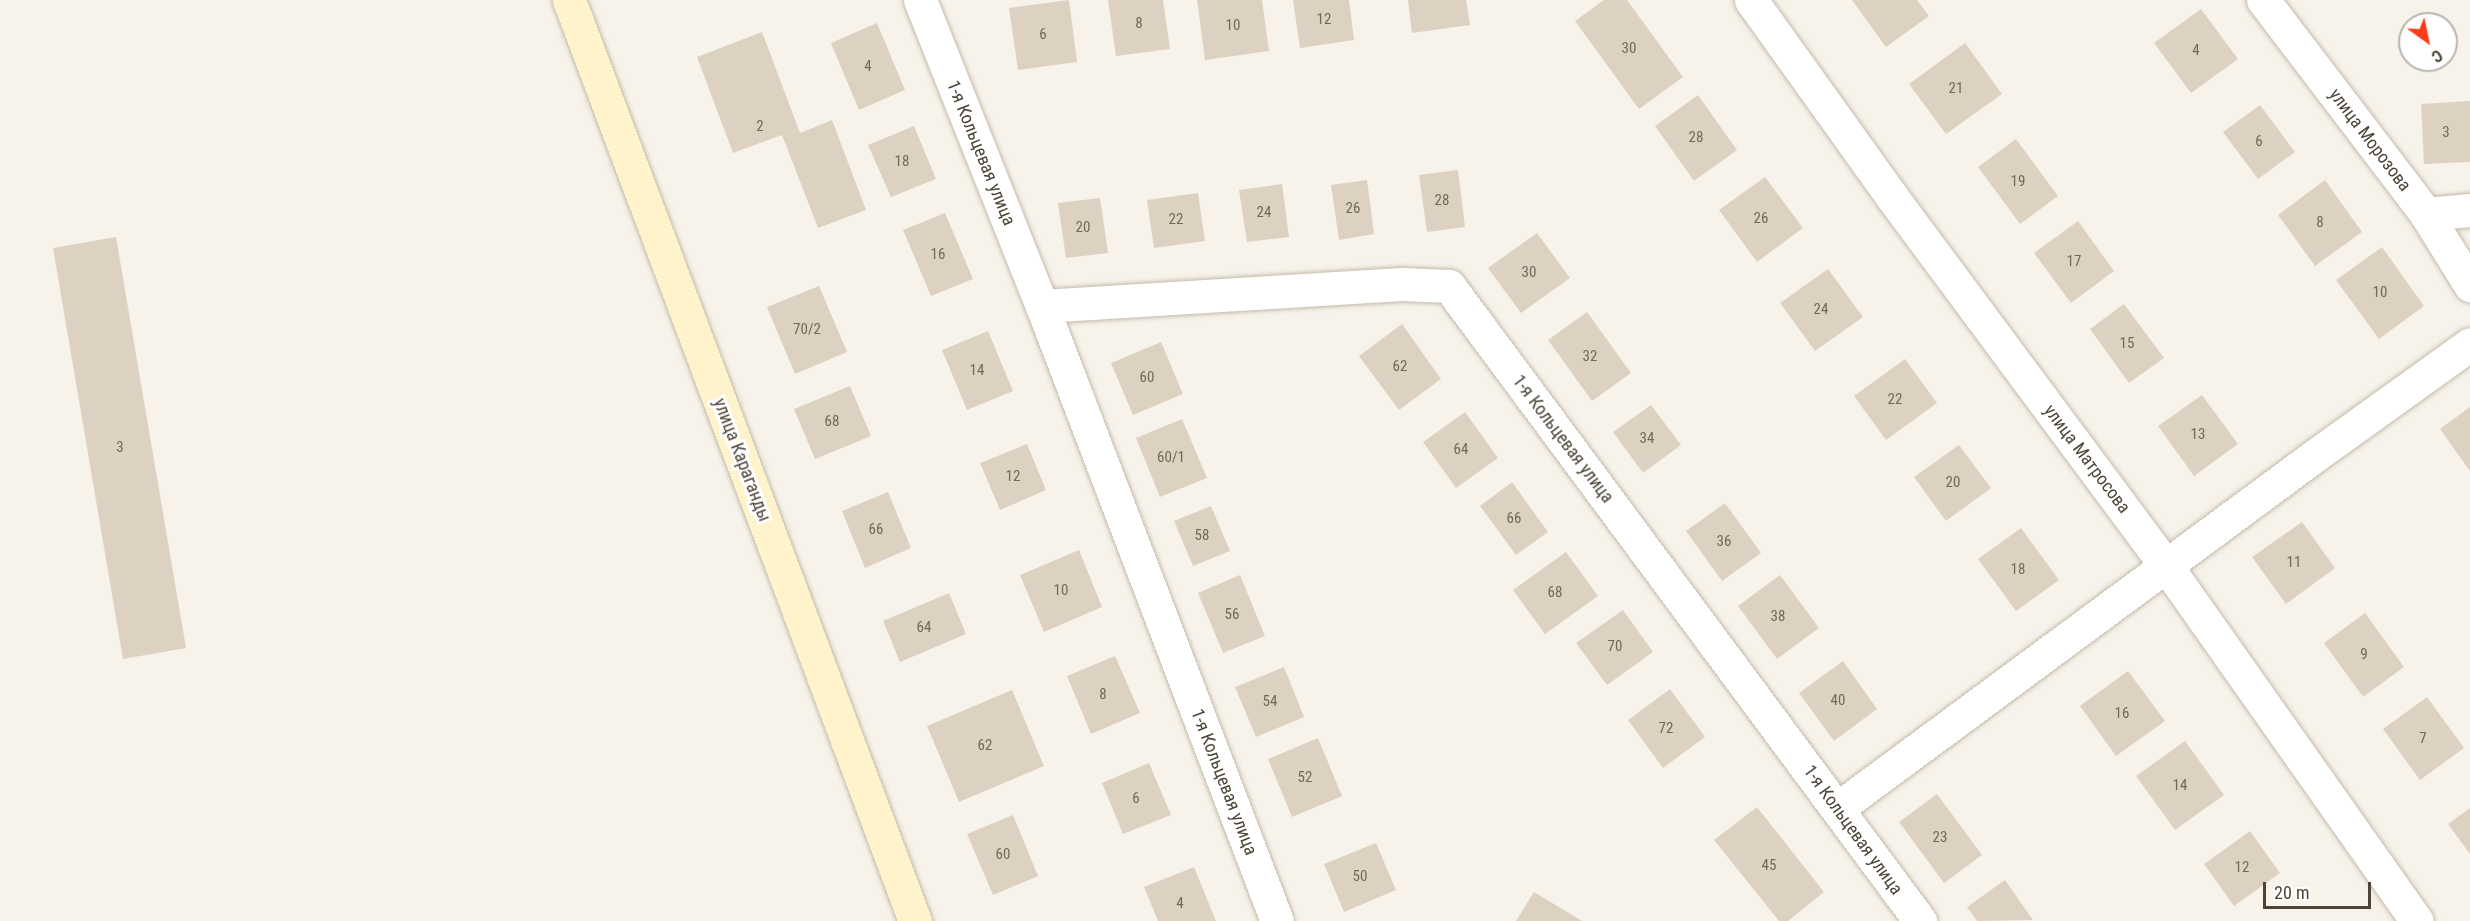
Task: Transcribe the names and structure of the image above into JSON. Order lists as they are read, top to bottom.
{
  "streets": {
    "main road": ["улица Караганды"],
    "street": ["улица Морозова", "1-я Кольцевая улица", "улица Матросова"]
  },
  "house_numbers": [
    "12",
    "8",
    "10",
    "6",
    "30",
    "4",
    "4",
    "21",
    "2",
    "3",
    "28",
    "6",
    "18",
    "19",
    "28",
    "26",
    "24",
    "26",
    "22",
    "8",
    "20",
    "16",
    "17",
    "30",
    "10",
    "24",
    "70/2",
    "15",
    "32",
    "62",
    "14",
    "60",
    "22",
    "68",
    "13",
    "34",
    "3",
    "64",
    "60/1",
    "12",
    "20",
    "66",
    "66",
    "58",
    "36",
    "11",
    "18",
    "10",
    "68",
    "56",
    "38",
    "64",
    "70",
    "9",
    "8",
    "40",
    "54",
    "16",
    "72",
    "7",
    "62",
    "52",
    "14",
    "6",
    "23",
    "60",
    "45",
    "12",
    "50",
    "4"
  ],
  "scale_bar": "20 m",
  "north": "bottom right"
}
